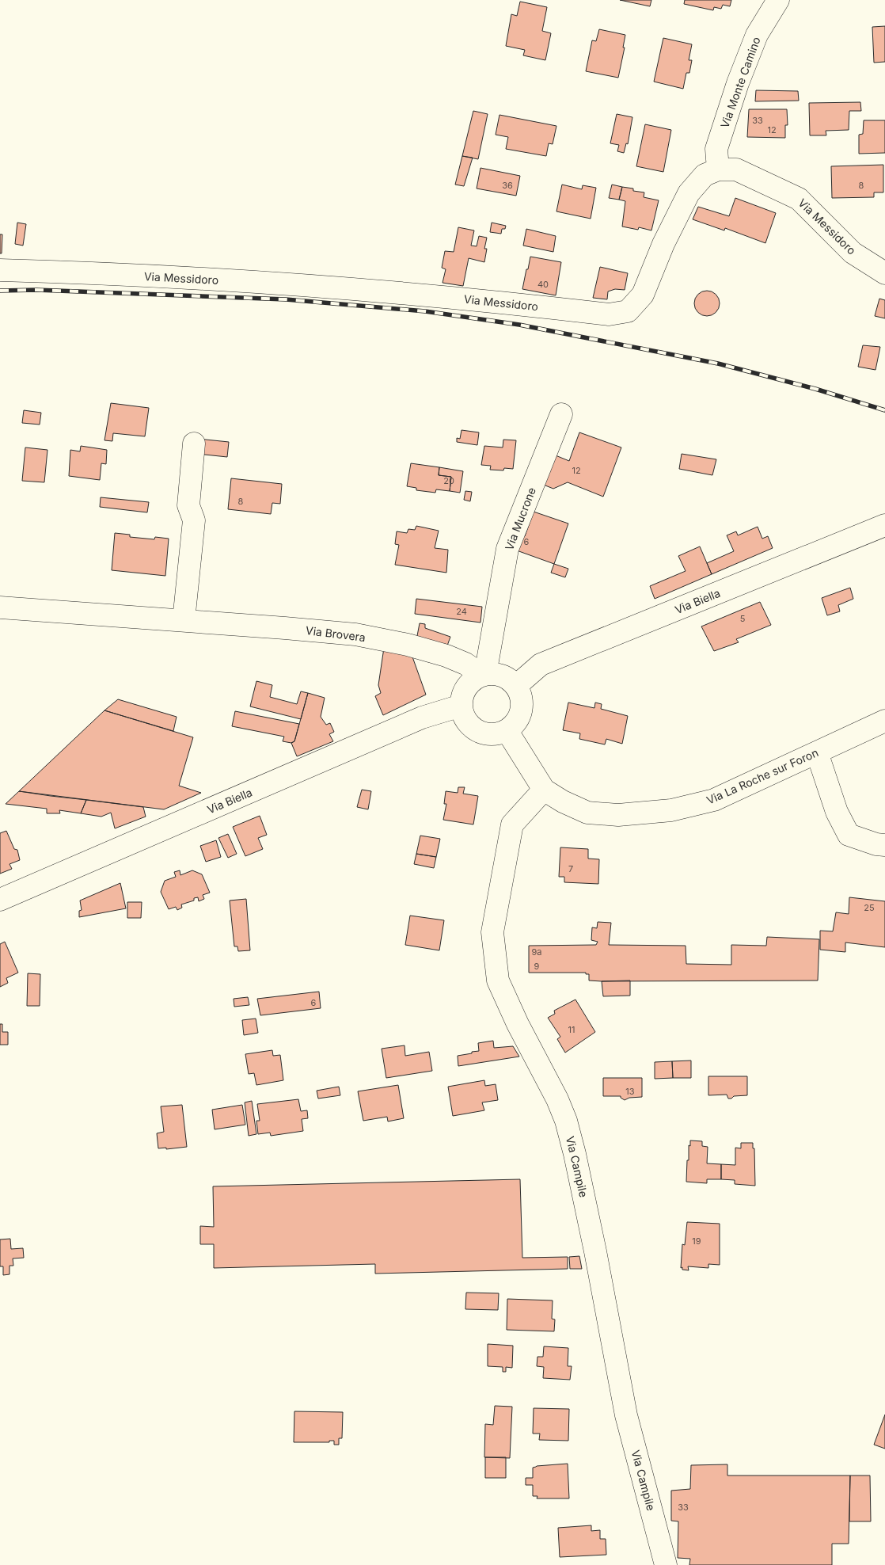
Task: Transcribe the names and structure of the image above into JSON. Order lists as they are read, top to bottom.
{
  "streets": {
    "street": [
      "Via Monte Camino",
      "Via Messidoro",
      "Via Mucrone",
      "Via Biella",
      "Via Brovera",
      "Via La Roche sur Foron",
      "Via Campile"
    ]
  },
  "crossings": [
    ["Via Monte Camino", "Via Messidoro"],
    ["Via Mucrone", "Via Biella"],
    ["Via Mucrone", "Via Brovera"],
    ["Via Mucrone", "Via La Roche sur Foron"],
    ["Via Biella", "Via Brovera"],
    ["Via Biella", "Via La Roche sur Foron"],
    ["Via Brovera", "Via La Roche sur Foron"],
    ["Via La Roche sur Foron", "Via Campile"]
  ],
  "house_numbers": [
    "33",
    "12",
    "36",
    "8",
    "40",
    "12",
    "20",
    "8",
    "6",
    "24",
    "5",
    "7",
    "25",
    "9a",
    "9",
    "6",
    "11",
    "13",
    "19",
    "33"
  ]
}
